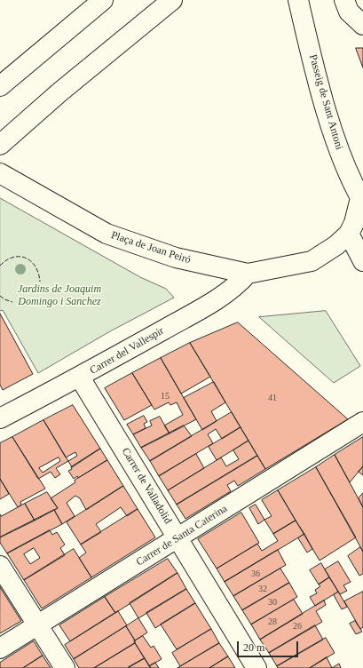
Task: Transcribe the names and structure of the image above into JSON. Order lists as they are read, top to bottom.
{
  "streets": {
    "street": [
      "Passeig de Sant Antoni",
      "Plaça de Joan Peiró",
      "Carrer del Vallespir",
      "Carrer de Valladolid",
      "Carrer de Santa Caterina"
    ]
  },
  "crossings": [
    ["Passeig de Sant Antoni", "Plaça de Joan Peiró"],
    ["Plaça de Joan Peiró", "Carrer del Vallespir"],
    ["Carrer del Vallespir", "Carrer de Valladolid"],
    ["Carrer de Valladolid", "Carrer de Santa Caterina"]
  ],
  "parks": ["Jardins de Joaquim Domingo i Sanchez"],
  "house_numbers": [
    "15",
    "41",
    "36",
    "32",
    "30",
    "28",
    "26"
  ],
  "scale_bar": "20 m"
}
